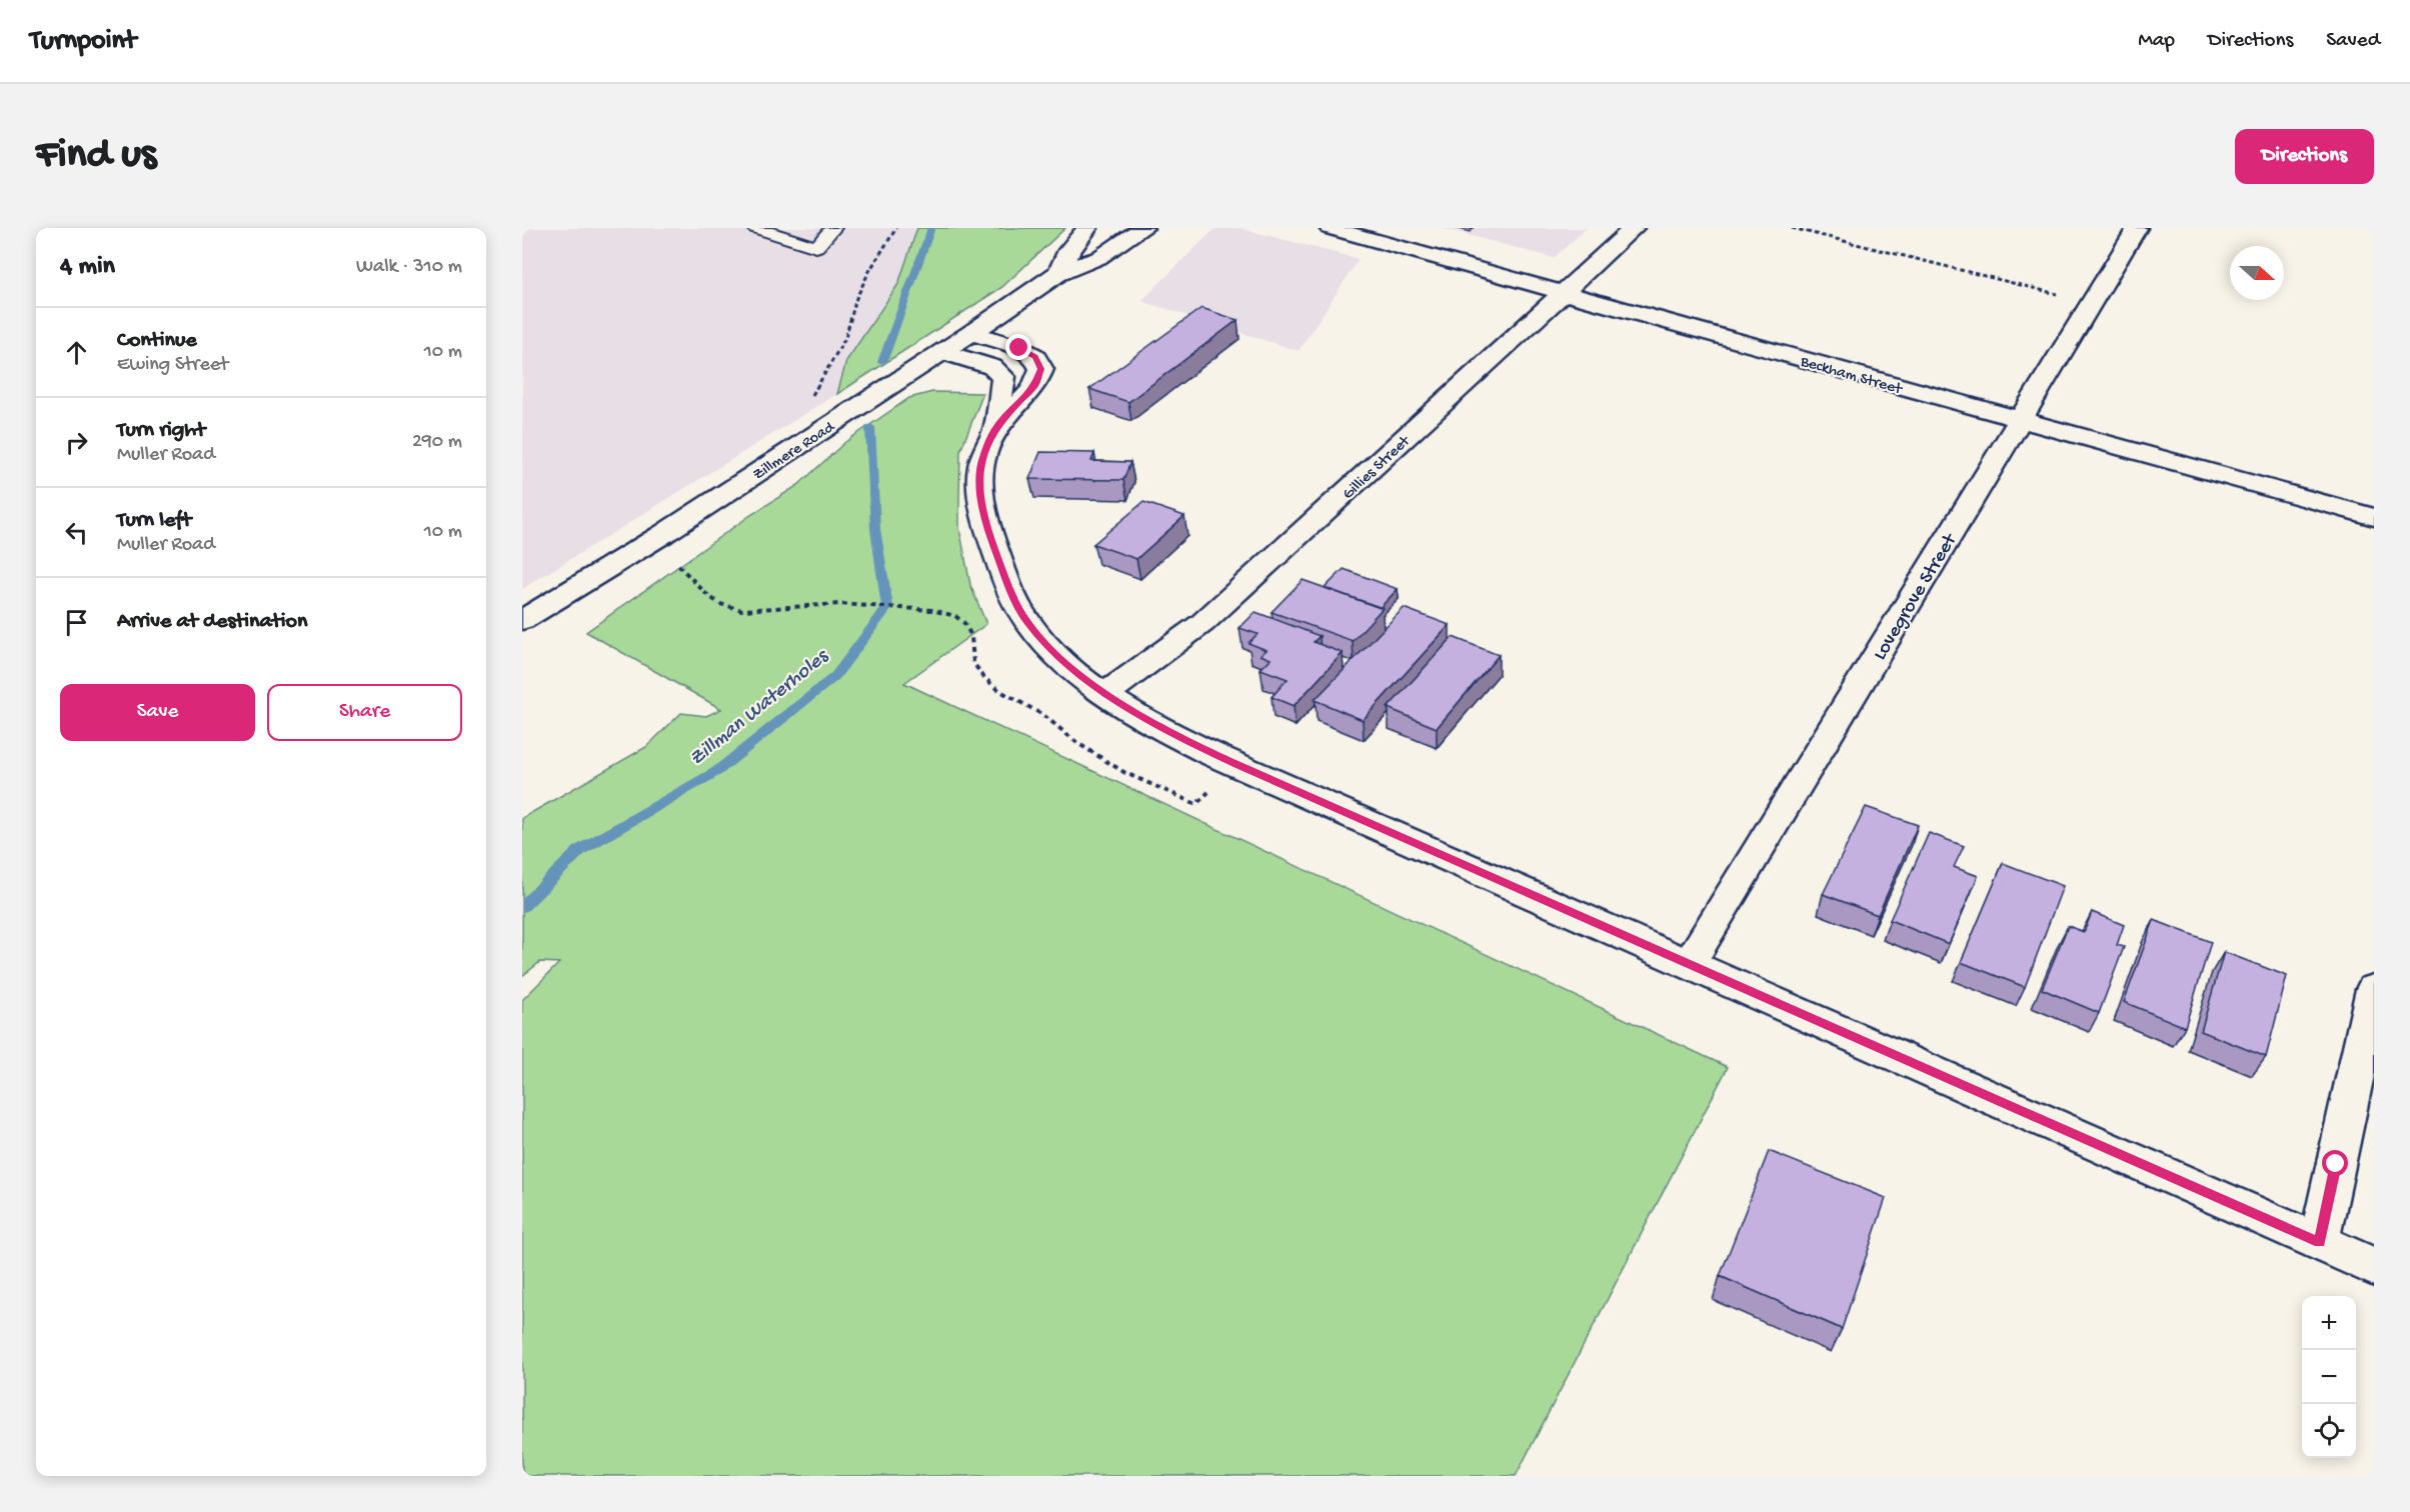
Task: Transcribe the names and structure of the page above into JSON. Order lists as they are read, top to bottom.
{
  "streets": {
    "street": [
      "Beckham Street",
      "Zillmere Road",
      "Gillies Street",
      "Lovegrove Street"
    ]
  },
  "crossings": [
    ["Beckham Street", "Gillies Street"],
    ["Beckham Street", "Lovegrove Street"]
  ],
  "water": ["Zillman Waterholes"],
  "north": "right",
  "page": {
    "header": "Turnpoint",
    "nav": ["Map", "Directions", "Saved"],
    "buttons": [
      "Directions",
      ["Save", "Share"]
    ],
    "title": "Find us",
    "heading": ["4 min", "Walk · 310 m"],
    "list": [
      ["Continue", "Ewing Street", "10 m"],
      ["Turn right", "Muller Road", "290 m"],
      ["Turn left", "Muller Road", "10 m"],
      "Arrive at destination"
    ],
    "map_buttons": ["+", "−"]
  }
}
